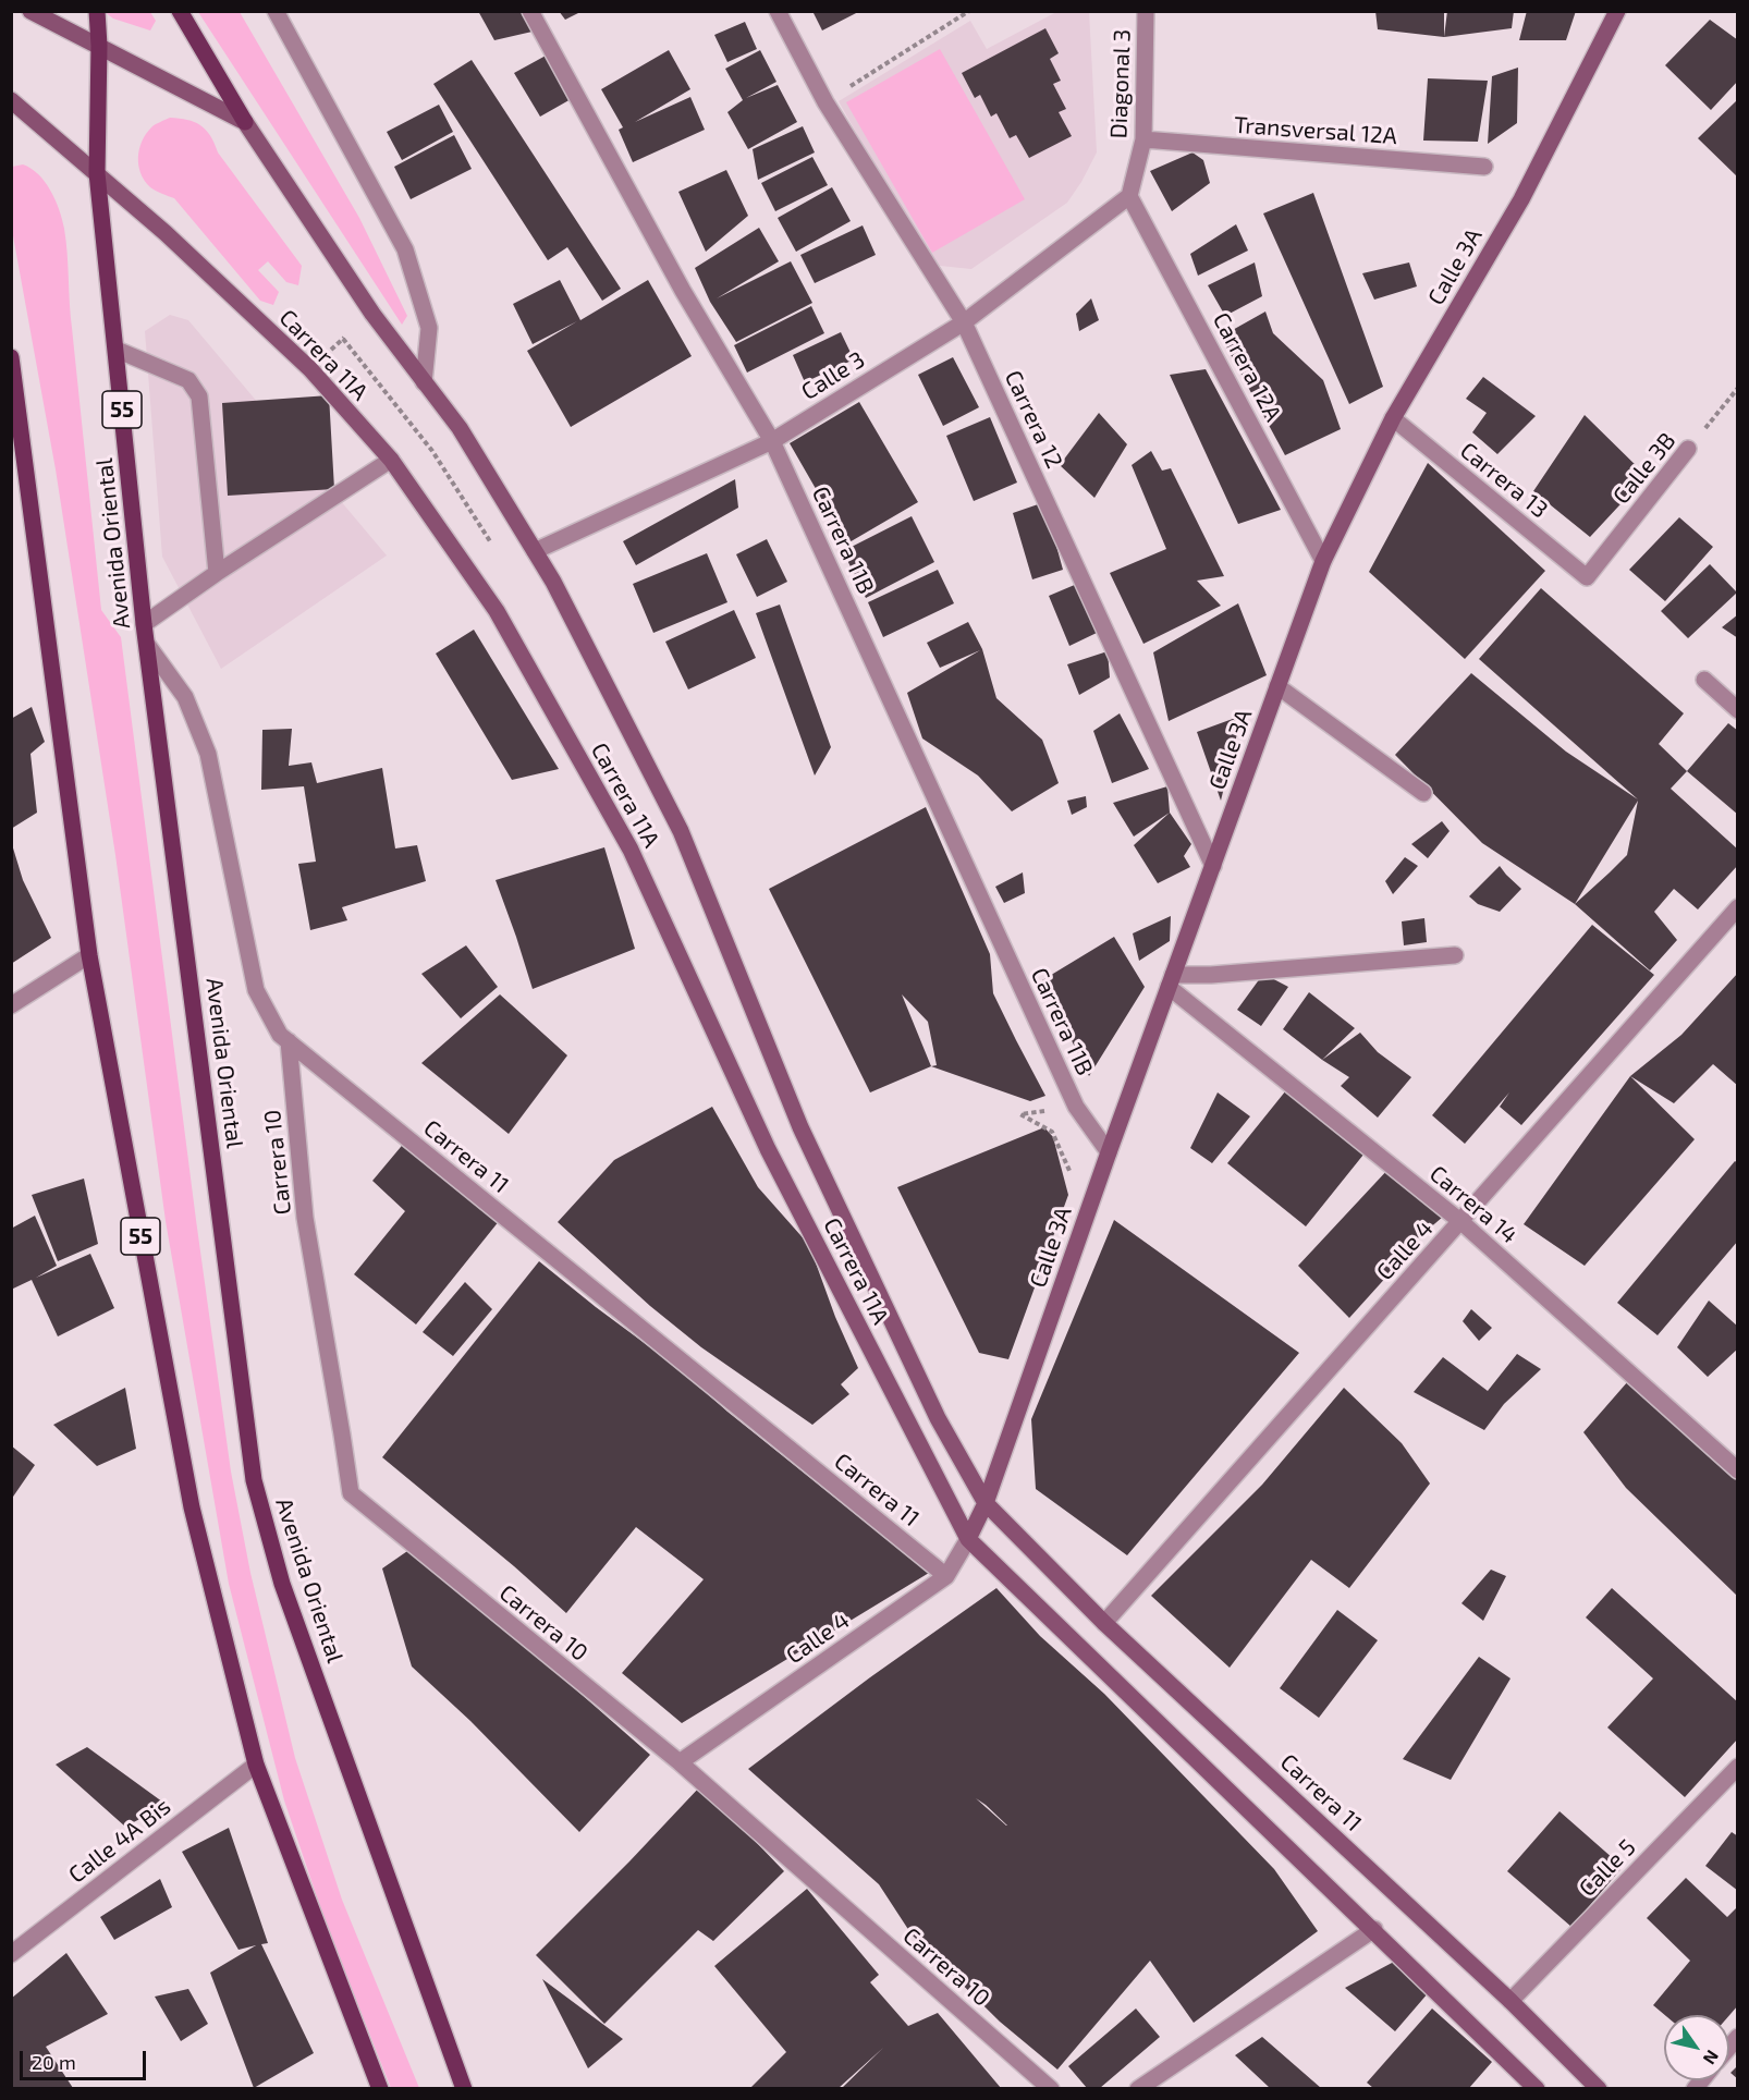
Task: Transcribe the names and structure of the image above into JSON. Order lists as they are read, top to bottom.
{
  "streets": {
    "main road": [
      "Calle 3A",
      "Carrera 11A",
      "55",
      "Avenida Oriental",
      "Carrera 11"
    ],
    "street": [
      "Diagonal 3",
      "Transversal 12A",
      "Carrera 12A",
      "Calle 3",
      "Carrera 12",
      "Calle 3B",
      "Carrera 13",
      "Carrera 11B",
      "Carrera 10",
      "Carrera 14",
      "Calle 4",
      "Calle 4A Bis",
      "Calle 5"
    ]
  },
  "crossings": [
    ["Diagonal 3", "Transversal 12A"],
    ["Diagonal 3", "Carrera 12A"],
    ["Diagonal 3", "Calle 3"],
    ["Calle 3A", "Carrera 11A"],
    ["Calle 3A", "Carrera 12A"],
    ["Calle 3A", "Carrera 12"],
    ["Calle 3A", "Carrera 13"],
    ["Calle 3A", "Carrera 11B"],
    ["Calle 3A", "Carrera 11"],
    ["Calle 3A", "Carrera 14"],
    ["Calle 3A", "Calle 4"],
    ["Carrera 11A", "Calle 3"],
    ["Carrera 11A", "Avenida Oriental"],
    ["Carrera 11A", "Carrera 11"],
    ["Carrera 11A", "Calle 4"],
    ["Carrera 12A", "Calle 3"],
    ["Calle 3", "Carrera 12"],
    ["Calle 3", "Carrera 11B"],
    ["55", "Calle 4A Bis"],
    ["Calle 3B", "Carrera 13"],
    ["Avenida Oriental", "Carrera 11"],
    ["Carrera 11", "Carrera 10"],
    ["Carrera 11", "Calle 4"],
    ["Carrera 11", "Calle 5"],
    ["Carrera 10", "Calle 4"],
    ["Carrera 14", "Calle 4"]
  ],
  "scale_bar": "20 m",
  "north": "bottom right"
}
